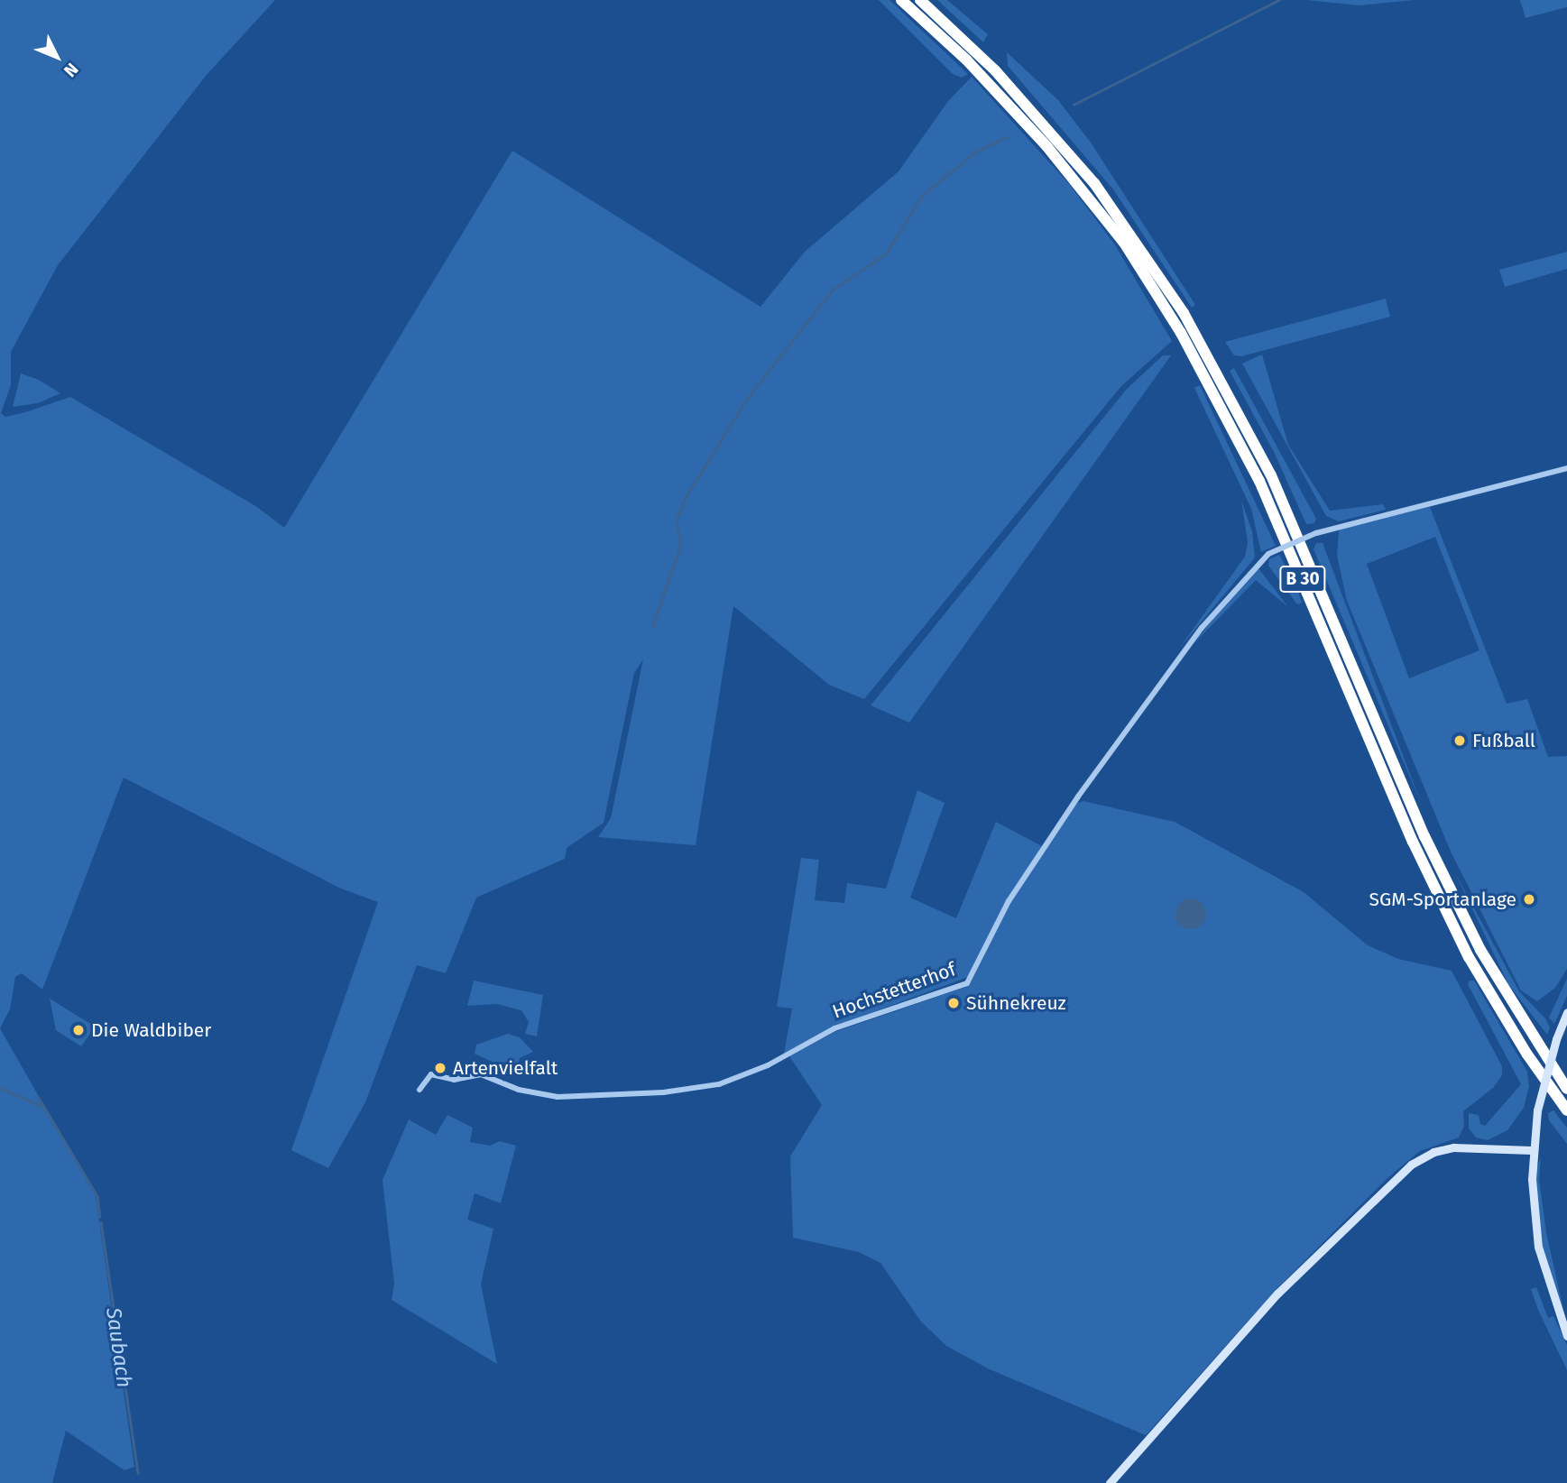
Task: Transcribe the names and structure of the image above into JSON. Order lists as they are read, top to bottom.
{
  "streets": {
    "highway": ["B 30"],
    "street": ["Hochstetterhof"]
  },
  "water": ["Saubach"],
  "places": [
    "Fußball",
    "SGM-Sportanlage",
    "Sühnekreuz",
    "Die Waldbiber",
    "Artenvielfalt"
  ],
  "north": "bottom right"
}
